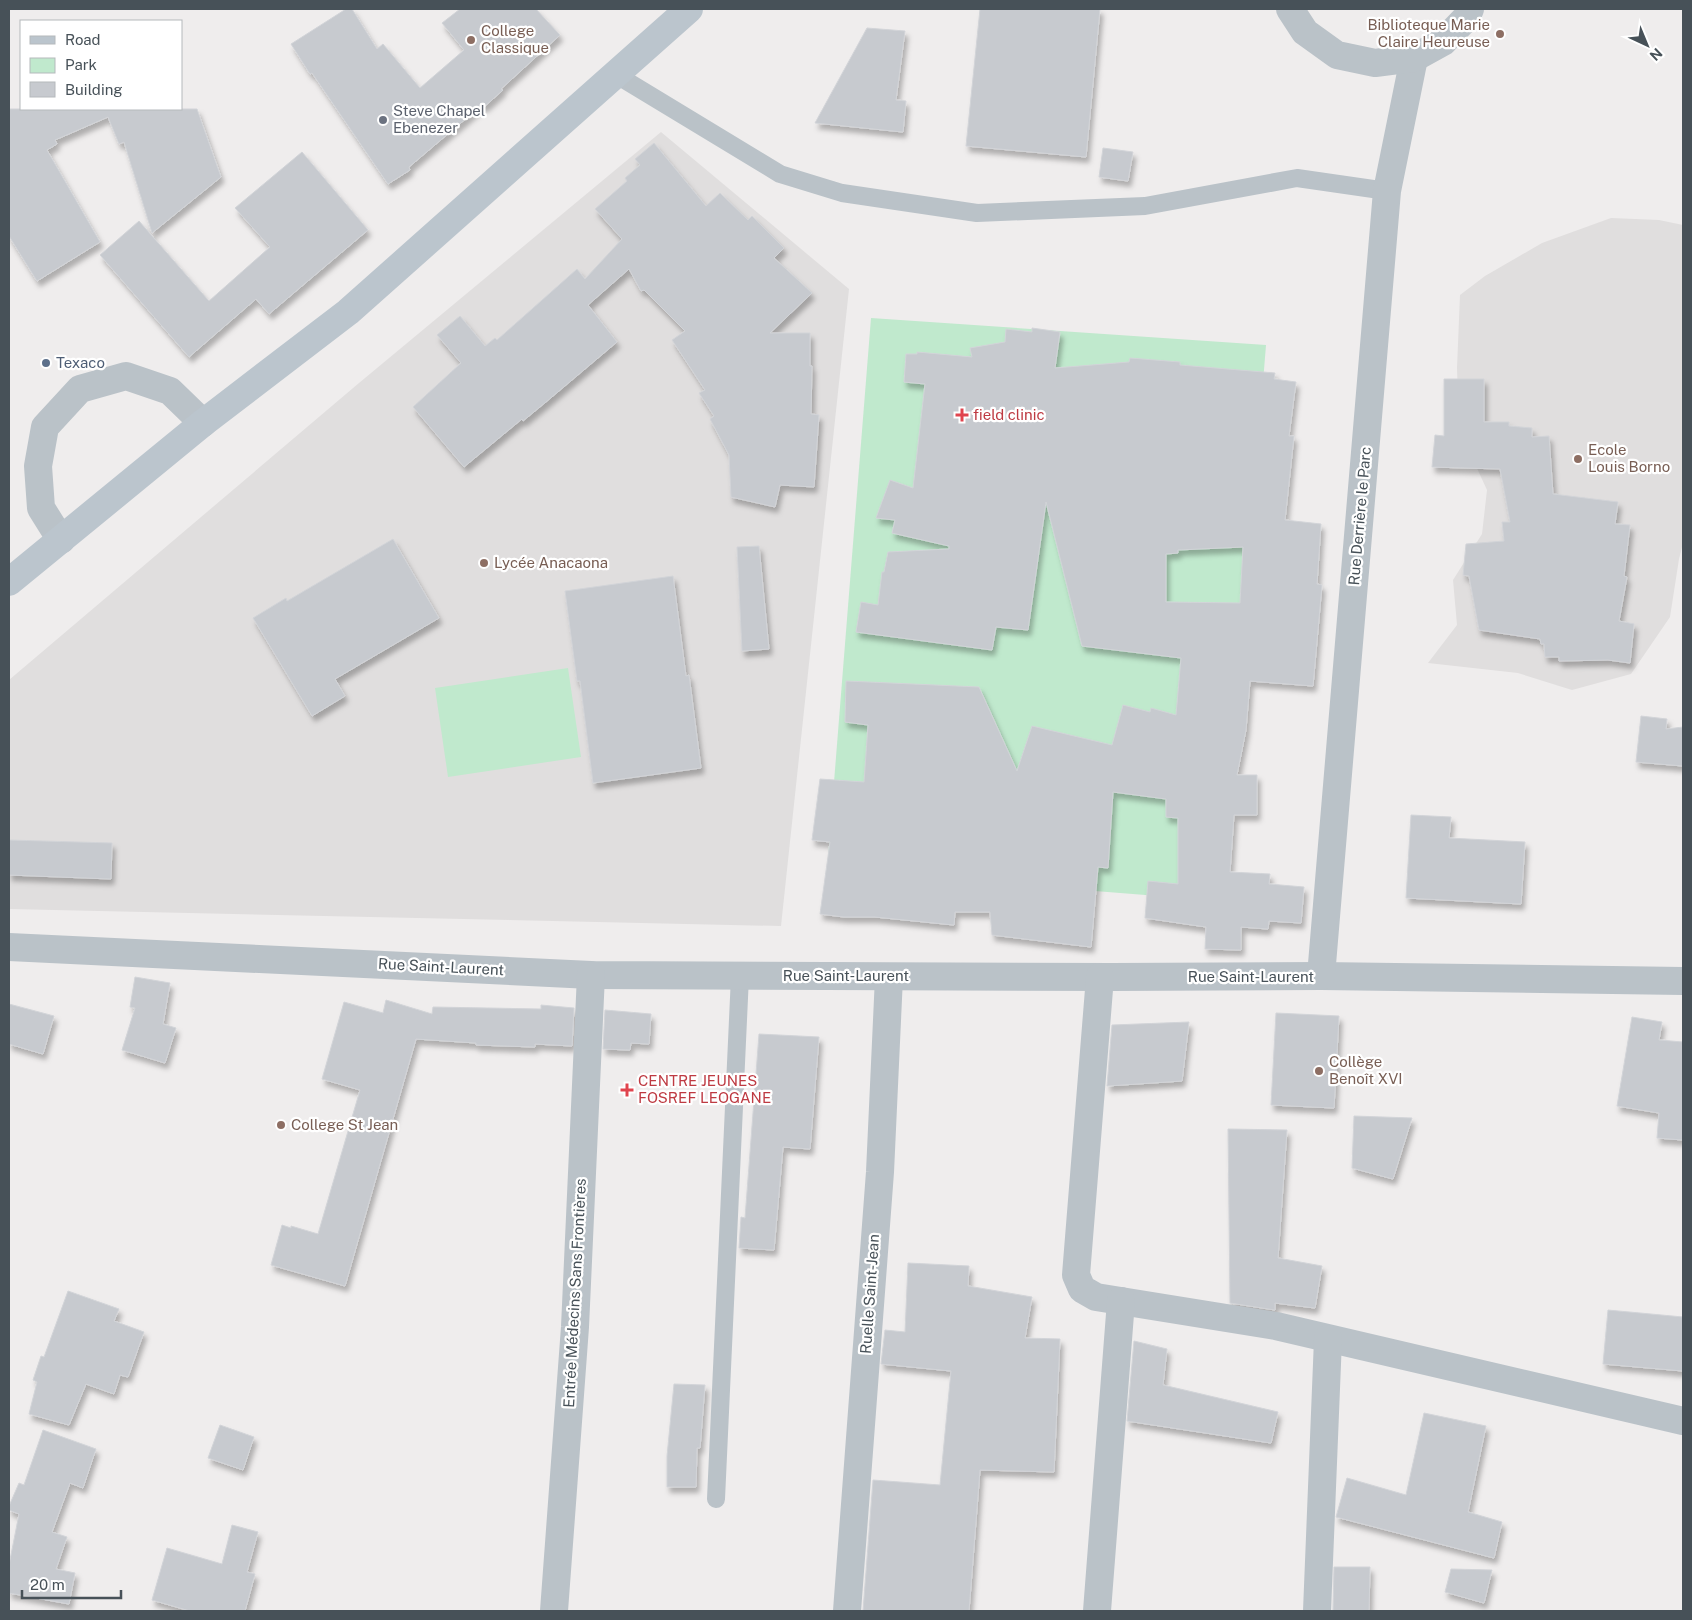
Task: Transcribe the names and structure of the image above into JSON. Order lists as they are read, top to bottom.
{
  "streets": {
    "street": [
      "Rue Derrière le Parc",
      "Rue Saint-Laurent",
      "Entrée Médecins Sans Frontières",
      "Ruelle Saint-Jean"
    ]
  },
  "crossings": [
    ["Rue Derrière le Parc", "Rue Saint-Laurent"],
    ["Rue Saint-Laurent", "Entrée Médecins Sans Frontières"],
    ["Rue Saint-Laurent", "Ruelle Saint-Jean"]
  ],
  "places": {
    "other": [
      "Biblioteque Marie Claire Heureuse",
      "College Classique",
      "Steve Chapel Ebenezer",
      "Texaco",
      "Ecole Louis Borno",
      "Lycée Anacaona",
      "Collège Benoît XVI",
      "College St Jean"
    ],
    "health": ["field clinic", "CENTRE JEUNES FOSREF LEOGANE"]
  },
  "legend": ["Road", "Park", "Building"],
  "scale_bar": "20 m",
  "north": "bottom right"
}
